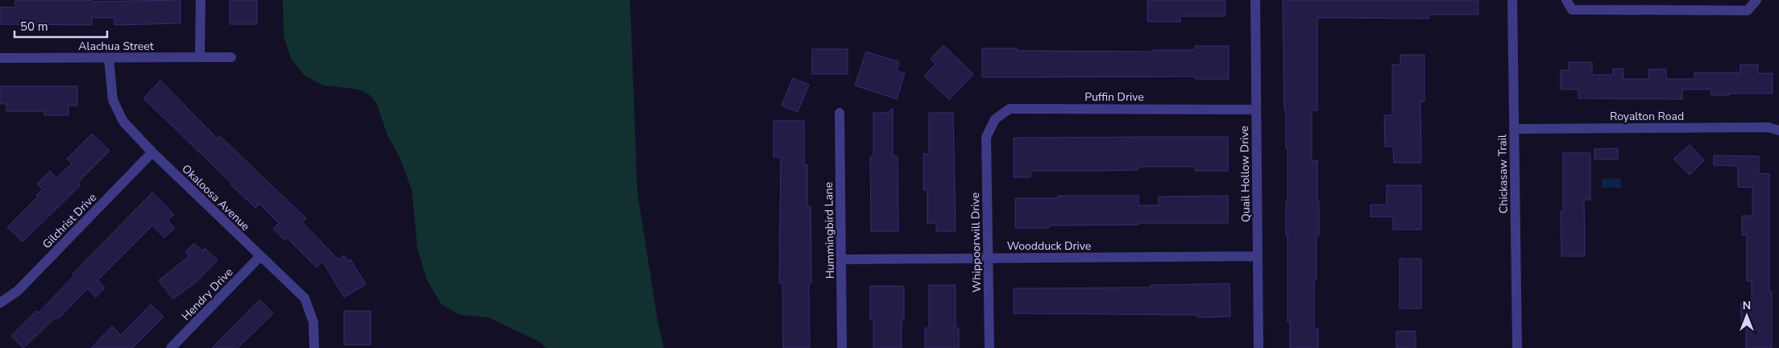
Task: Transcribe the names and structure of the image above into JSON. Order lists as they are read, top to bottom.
{
  "streets": {
    "street": [
      "Alachua Street",
      "Puffin Drive",
      "Royalton Road",
      "Quail Hollow Drive",
      "Chickasaw Trail",
      "Okaloosa Avenue",
      "Gilchrist Drive",
      "Hummingbird Lane",
      "Whippoorwill Drive",
      "Woodduck Drive",
      "Hendry Drive"
    ]
  },
  "crossings": [
    ["Alachua Street", "Okaloosa Avenue"],
    ["Puffin Drive", "Quail Hollow Drive"],
    ["Puffin Drive", "Whippoorwill Drive"],
    ["Royalton Road", "Chickasaw Trail"],
    ["Quail Hollow Drive", "Woodduck Drive"],
    ["Okaloosa Avenue", "Gilchrist Drive"],
    ["Okaloosa Avenue", "Hendry Drive"],
    ["Hummingbird Lane", "Woodduck Drive"],
    ["Whippoorwill Drive", "Woodduck Drive"]
  ],
  "scale_bar": "50 m",
  "north": "top"
}
